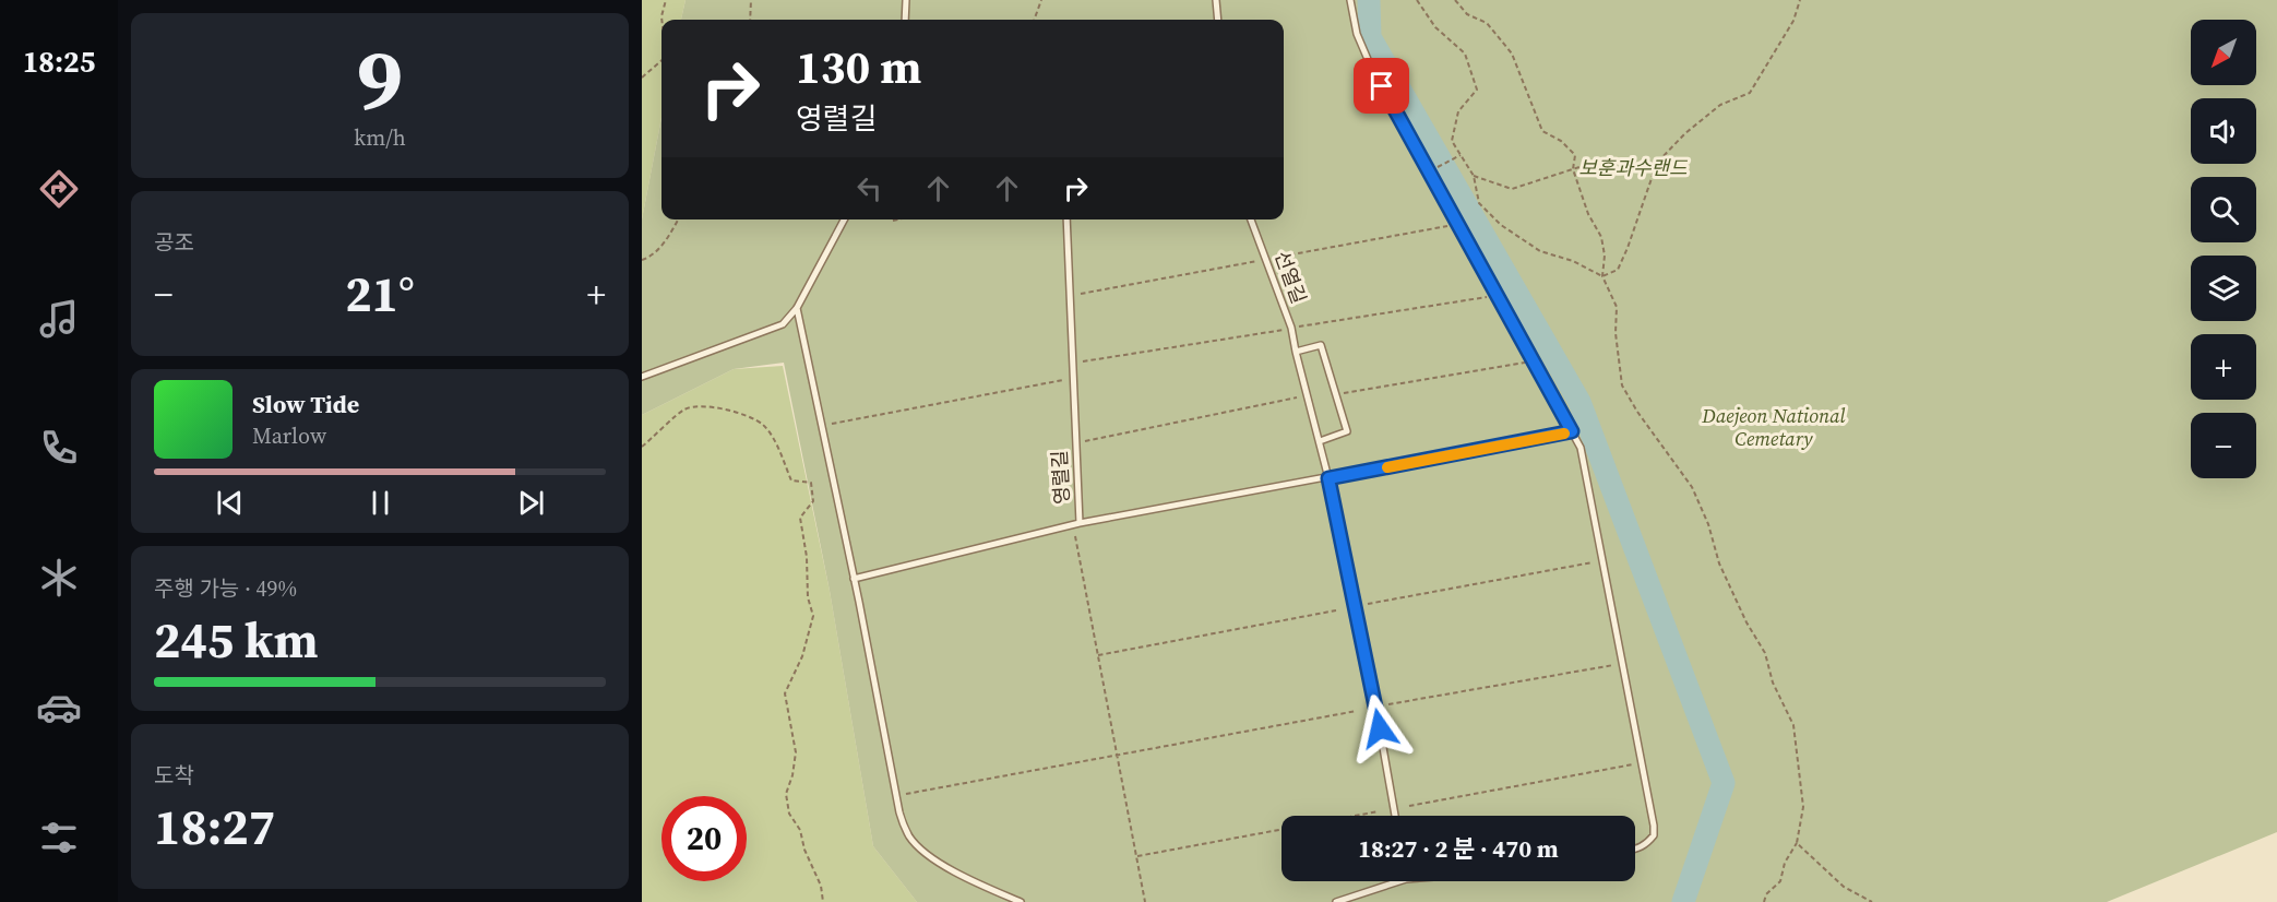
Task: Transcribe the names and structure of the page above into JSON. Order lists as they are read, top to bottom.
{
  "streets": {
    "lane": ["선열길", "영렬길"]
  },
  "parks": ["보훈과수랜드", "Daejeon National Cemetary"],
  "north": "bottom left",
  "page": {
    "tabs": "18:25",
    "tile": [
      ["9", "km/h"],
      "공조",
      ["주행 가능 · 49%", "245 km"],
      ["도착", "18:27"]
    ],
    "map_buttons": ["+", "−"],
    "turn": ["130 m", "영렬길"],
    "heat": ["−", "21°", "+"],
    "song": ["Slow Tide", "Marlow"],
    "limit": "20",
    "trip": "18:27 · 2 분 · 470 m"
  }
}
